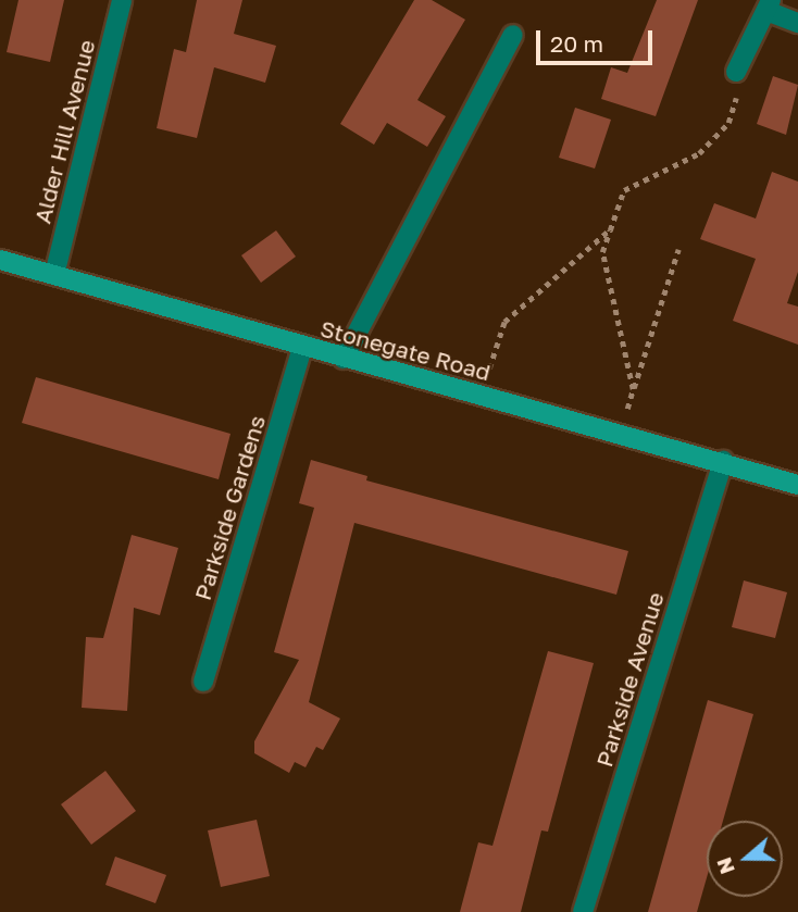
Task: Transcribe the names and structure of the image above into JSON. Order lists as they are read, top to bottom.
{
  "streets": {
    "main road": ["Stonegate Road"],
    "street": ["Alder Hill Avenue", "Parkside Gardens", "Parkside Avenue"]
  },
  "crossings": [
    ["Alder Hill Avenue", "Stonegate Road"],
    ["Stonegate Road", "Parkside Gardens"],
    ["Stonegate Road", "Parkside Avenue"]
  ],
  "scale_bar": "20 m",
  "north": "left"
}
